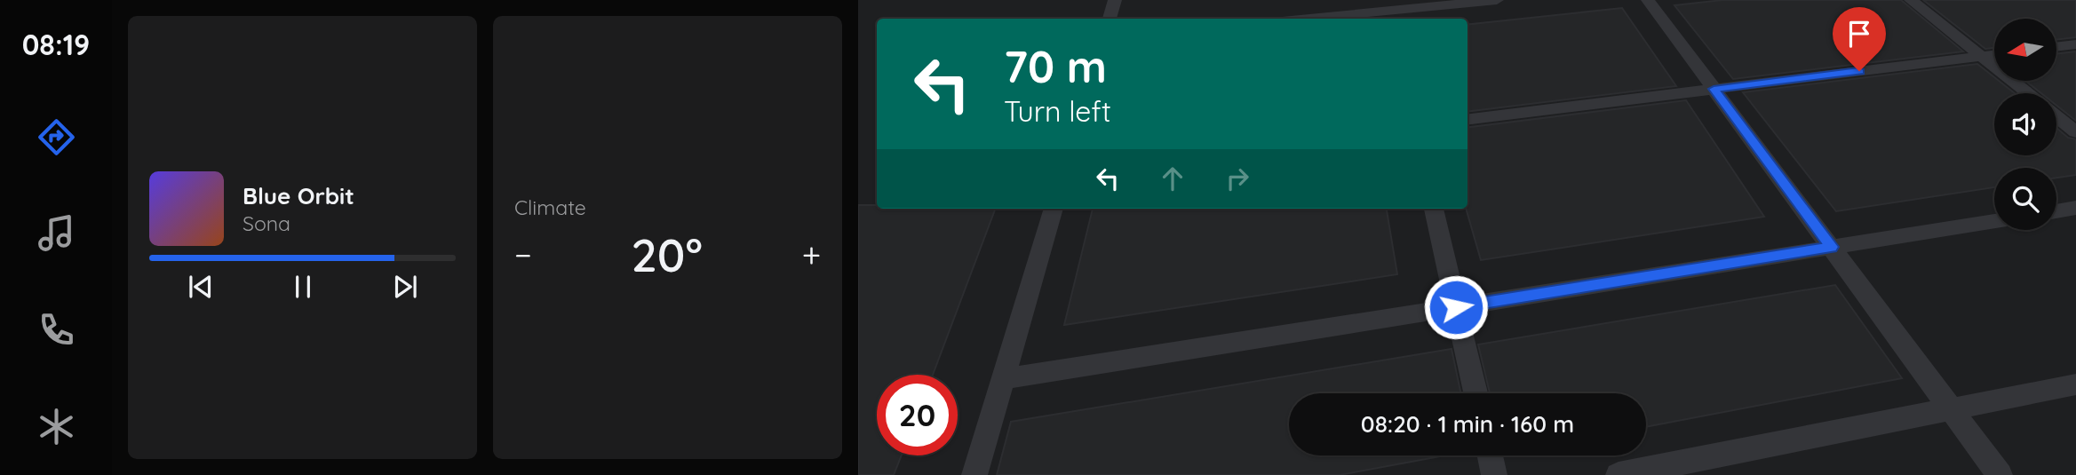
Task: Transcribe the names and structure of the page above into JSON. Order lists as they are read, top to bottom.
{
  "north": "left",
  "page": {
    "tabs": "08:19",
    "tile": "Climate",
    "turn": ["70 m", "Turn left"],
    "song": ["Blue Orbit", "Sona"],
    "heat": ["−", "20°", "+"],
    "limit": "20",
    "trip": "08:20 · 1 min · 160 m"
  }
}
